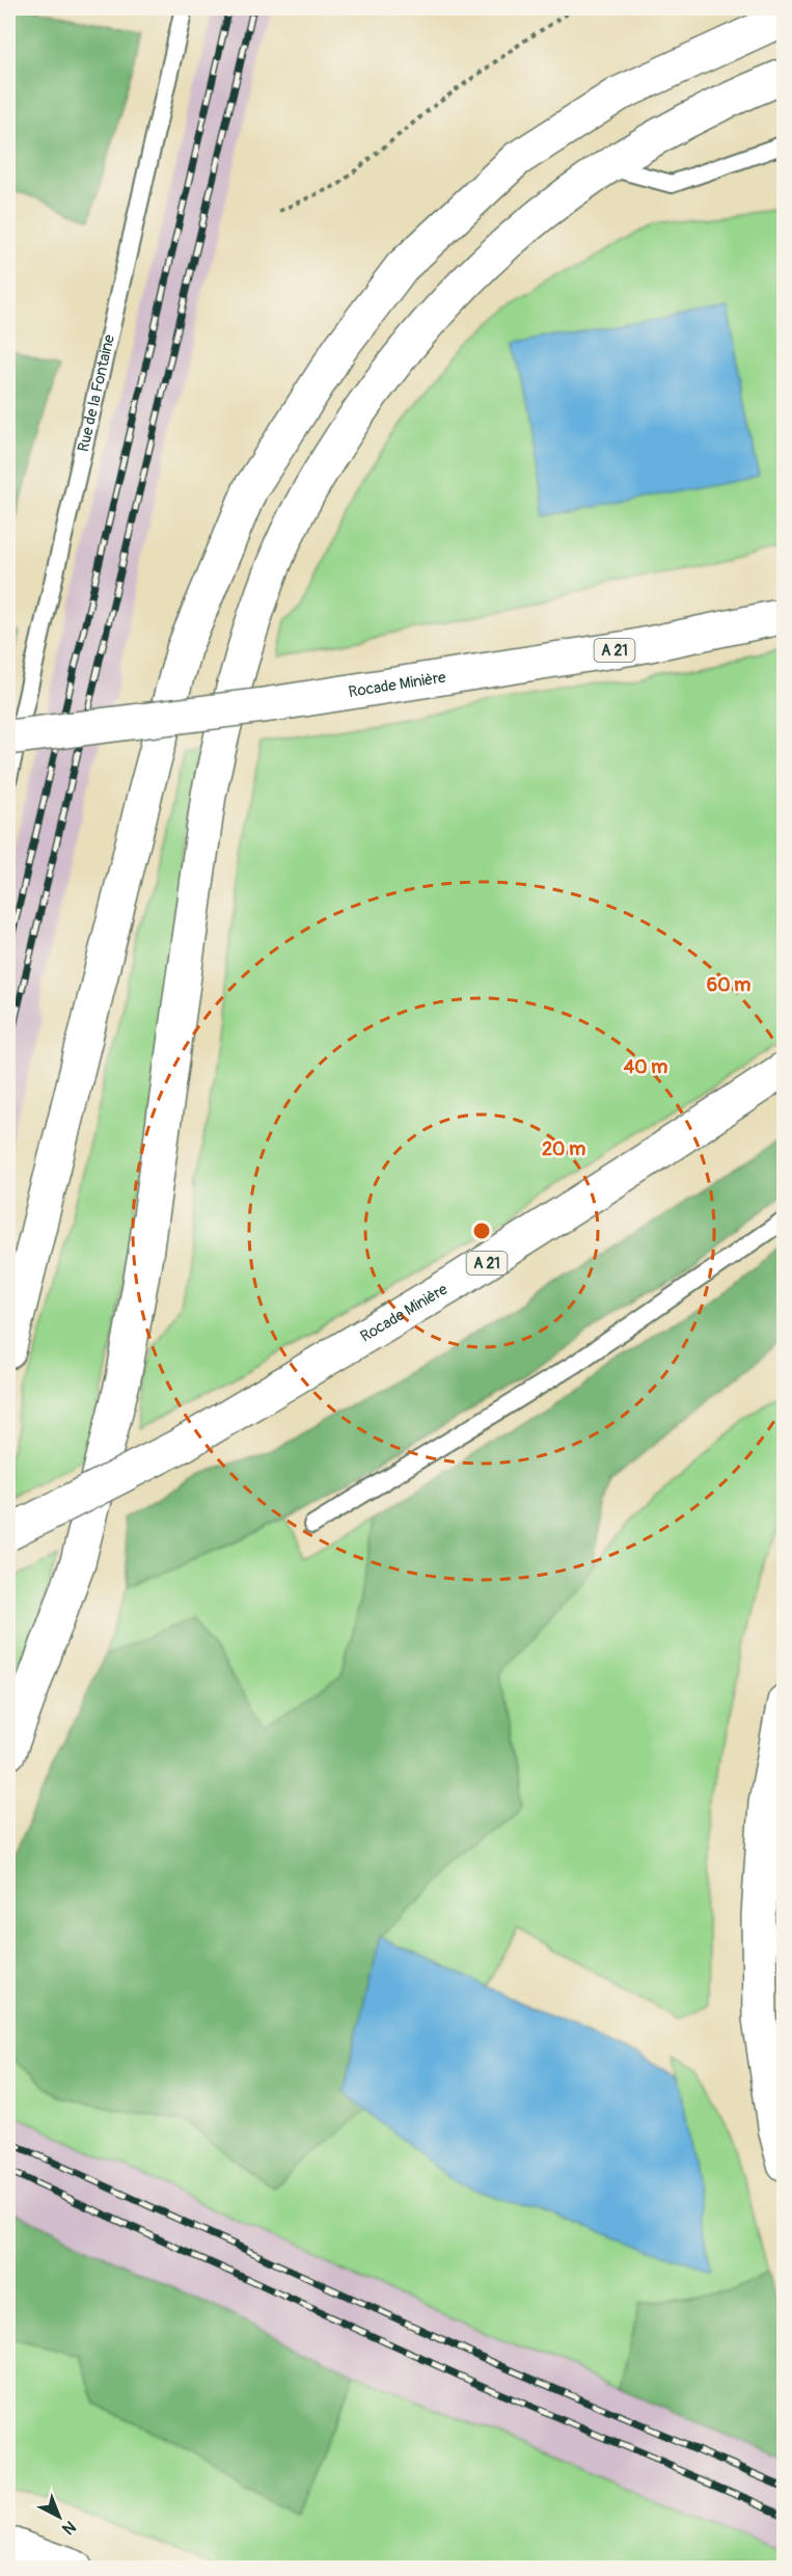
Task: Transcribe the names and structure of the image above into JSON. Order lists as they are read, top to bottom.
{
  "streets": {
    "highway": ["A 21", "Rocade Minière"],
    "lane": ["Rue de la Fontaine"]
  },
  "north": "bottom right",
  "rings": ["60 m", "40 m", "20 m"]
}
